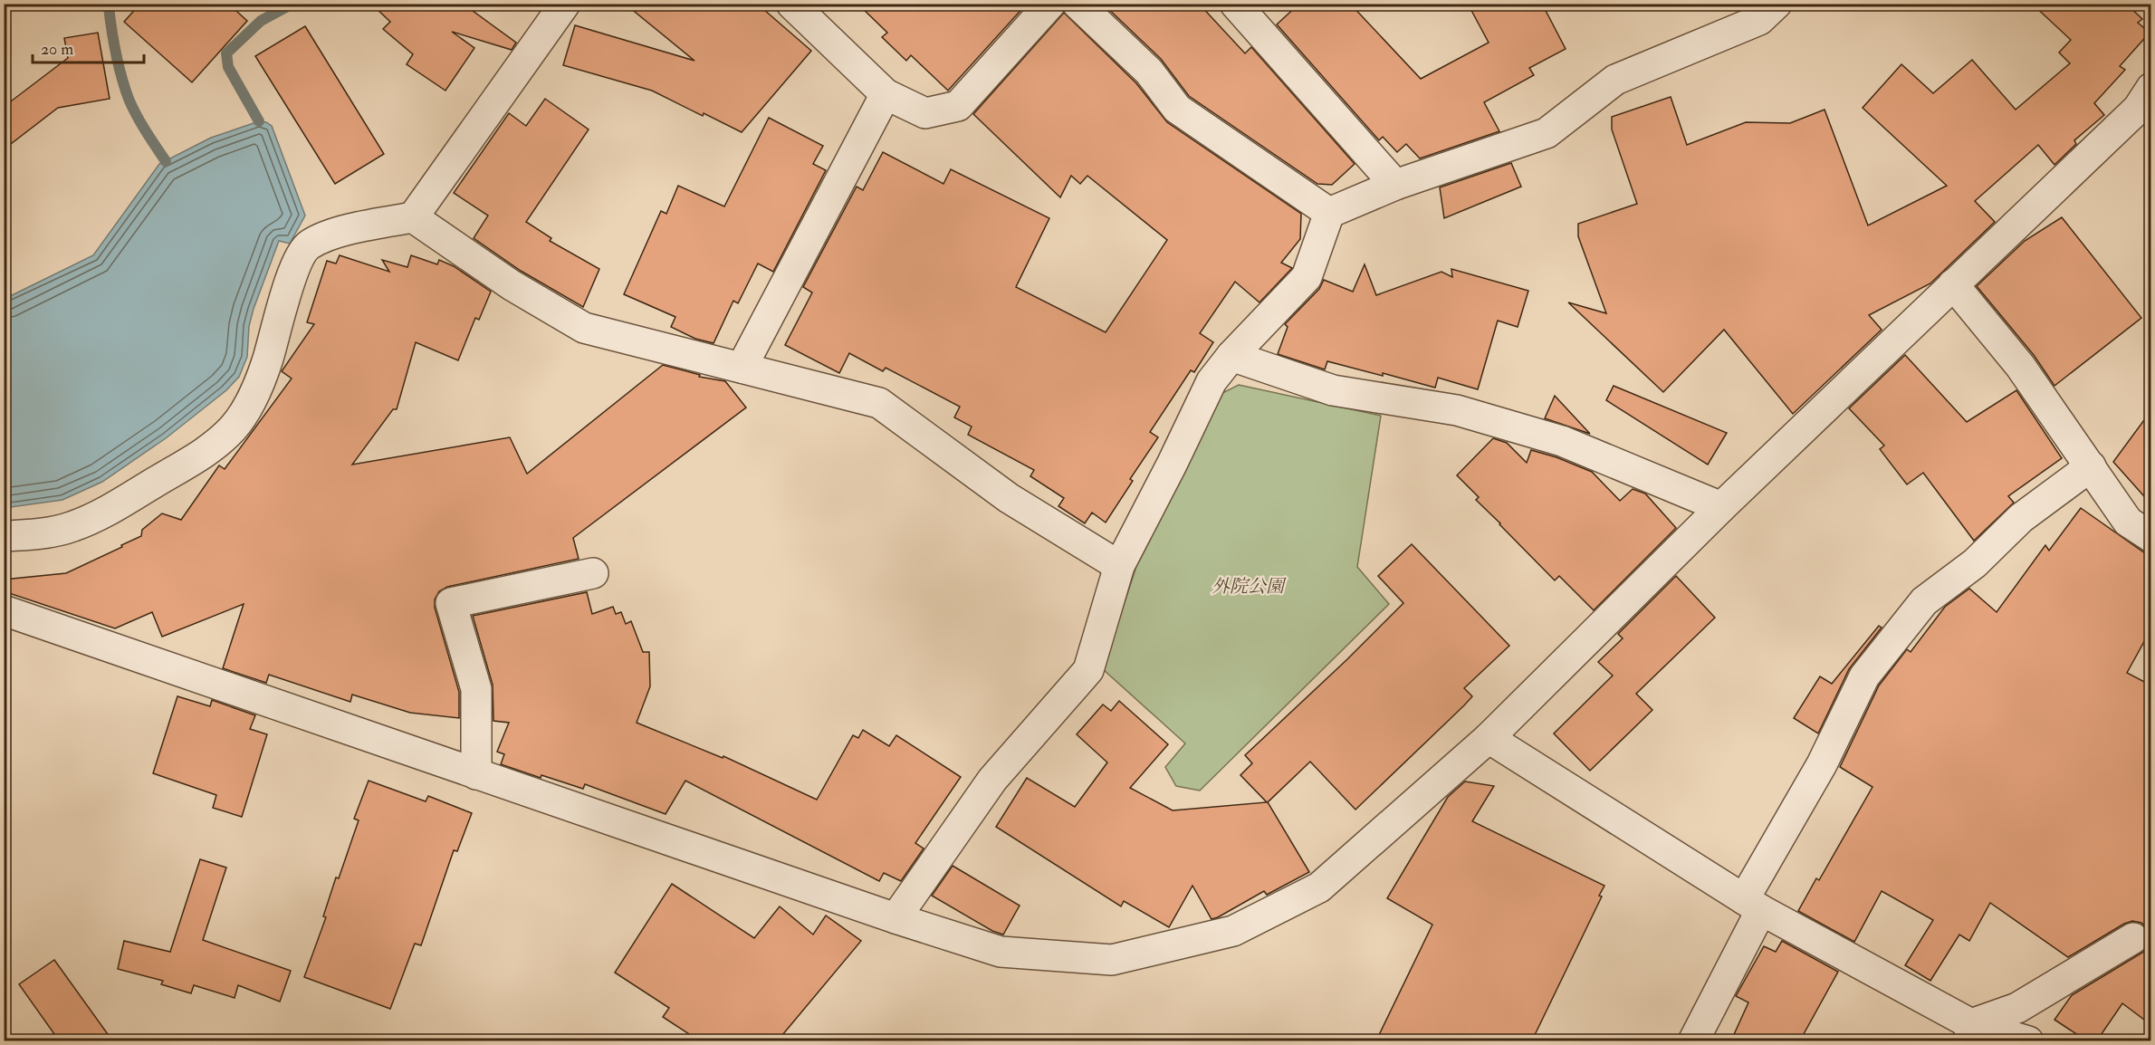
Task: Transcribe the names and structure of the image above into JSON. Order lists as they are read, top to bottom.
{
  "parks": ["外院公園"],
  "scale_bar": "20 m"
}
